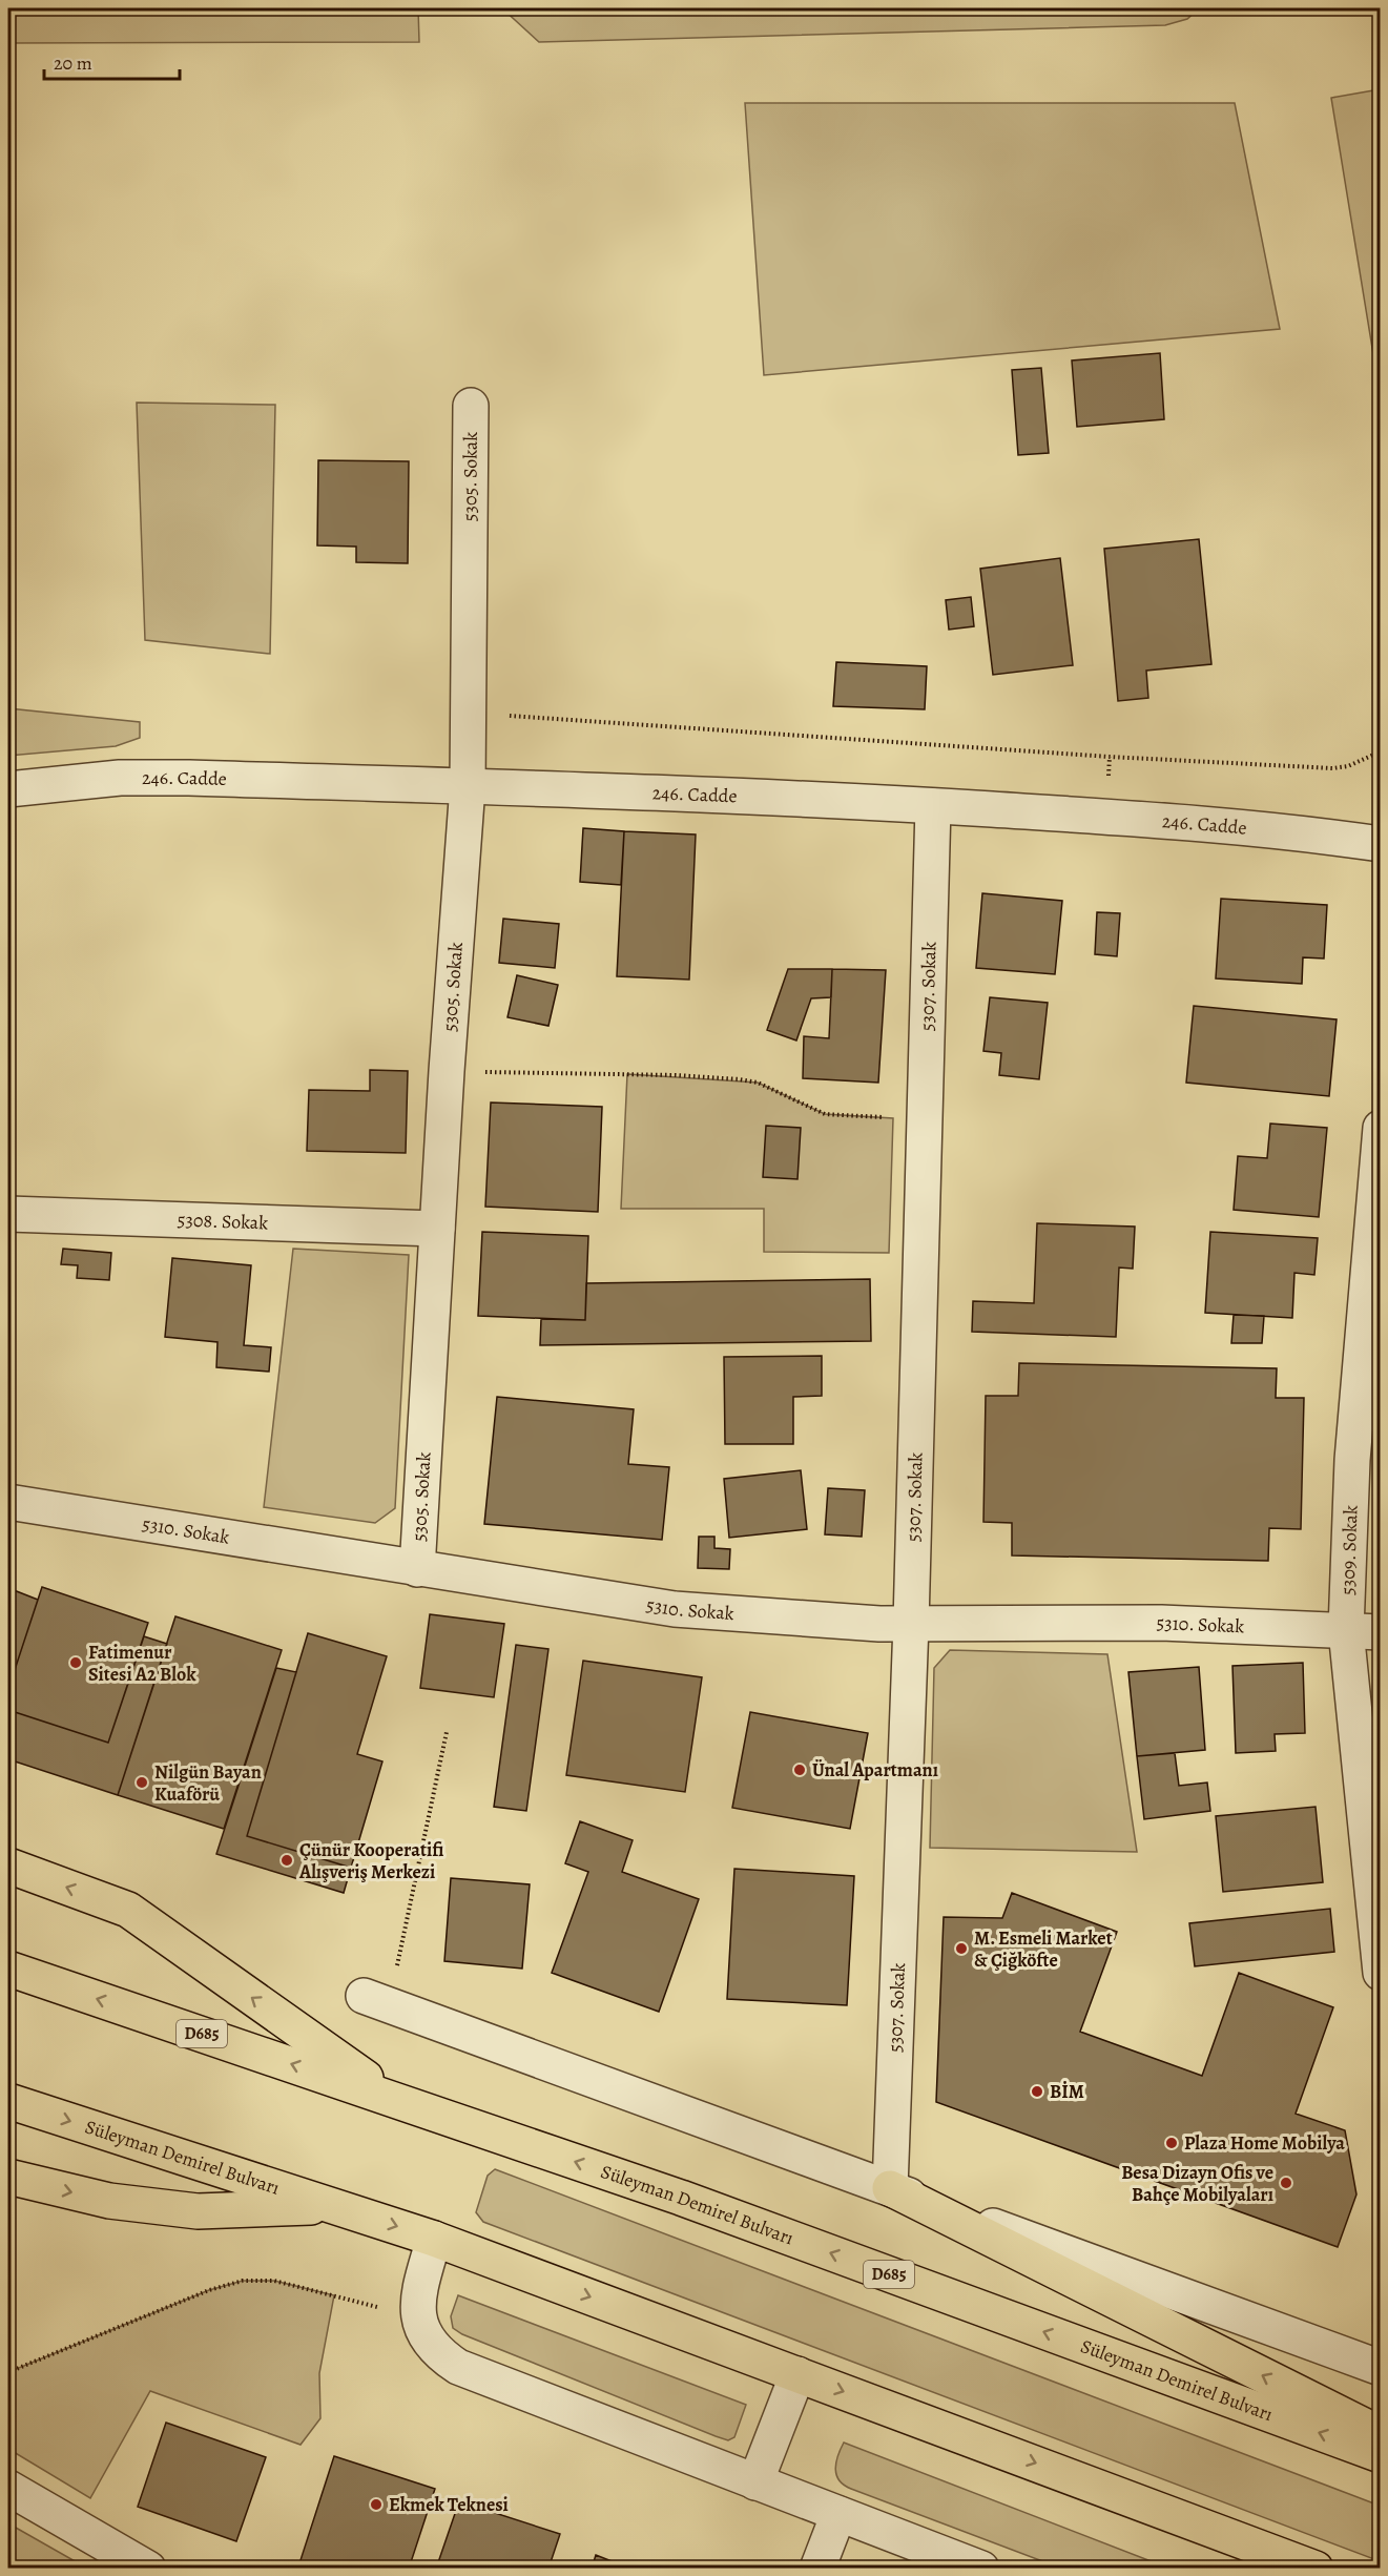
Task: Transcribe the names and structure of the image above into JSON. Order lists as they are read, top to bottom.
{
  "streets": {
    "highway": ["D685", "Süleyman Demirel Bulvarı"],
    "street": [
      "5305. Sokak",
      "246. Cadde",
      "5307. Sokak",
      "5308. Sokak",
      "5310. Sokak",
      "5309. Sokak"
    ]
  },
  "crossings": [
    ["5305. Sokak", "246. Cadde"],
    ["5305. Sokak", "5308. Sokak"],
    ["5305. Sokak", "5310. Sokak"],
    ["246. Cadde", "5307. Sokak"],
    ["5307. Sokak", "5310. Sokak"],
    ["5310. Sokak", "5309. Sokak"]
  ],
  "places": [
    "Fatimenur Sitesi A2 Blok",
    "Ünal Apartmanı",
    "Nilgün Bayan Kuaförü",
    "Çünür Kooperatifi Alışveriş Merkezi",
    "M. Esmeli Market & Çiğköfte",
    "BİM",
    "Plaza Home Mobilya",
    "Besa Dizayn Ofis ve Bahçe Mobilyaları",
    "Ekmek Teknesi"
  ],
  "scale_bar": "20 m"
}
